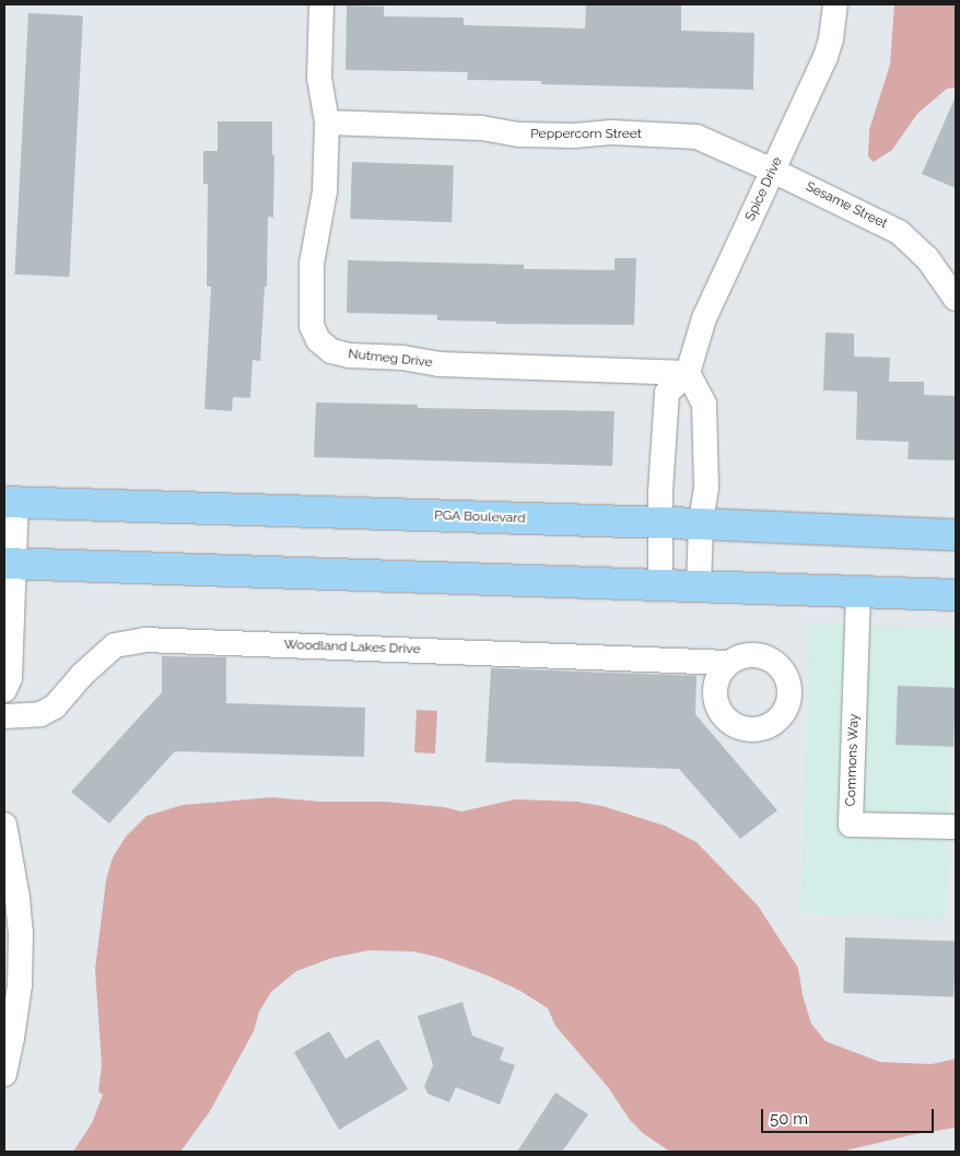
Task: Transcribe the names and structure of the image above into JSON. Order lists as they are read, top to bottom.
{
  "streets": {
    "main road": ["PGA Boulevard"],
    "street": [
      "Peppercorn Street",
      "Spice Drive",
      "Sesame Street",
      "Nutmeg Drive",
      "Woodland Lakes Drive",
      "Commons Way"
    ]
  },
  "crossings": [
    ["Peppercorn Street", "Spice Drive"],
    ["Peppercorn Street", "Sesame Street"],
    ["Peppercorn Street", "Nutmeg Drive"],
    ["Spice Drive", "Sesame Street"],
    ["Spice Drive", "Nutmeg Drive"],
    ["Spice Drive", "PGA Boulevard"]
  ],
  "scale_bar": "50 m"
}
